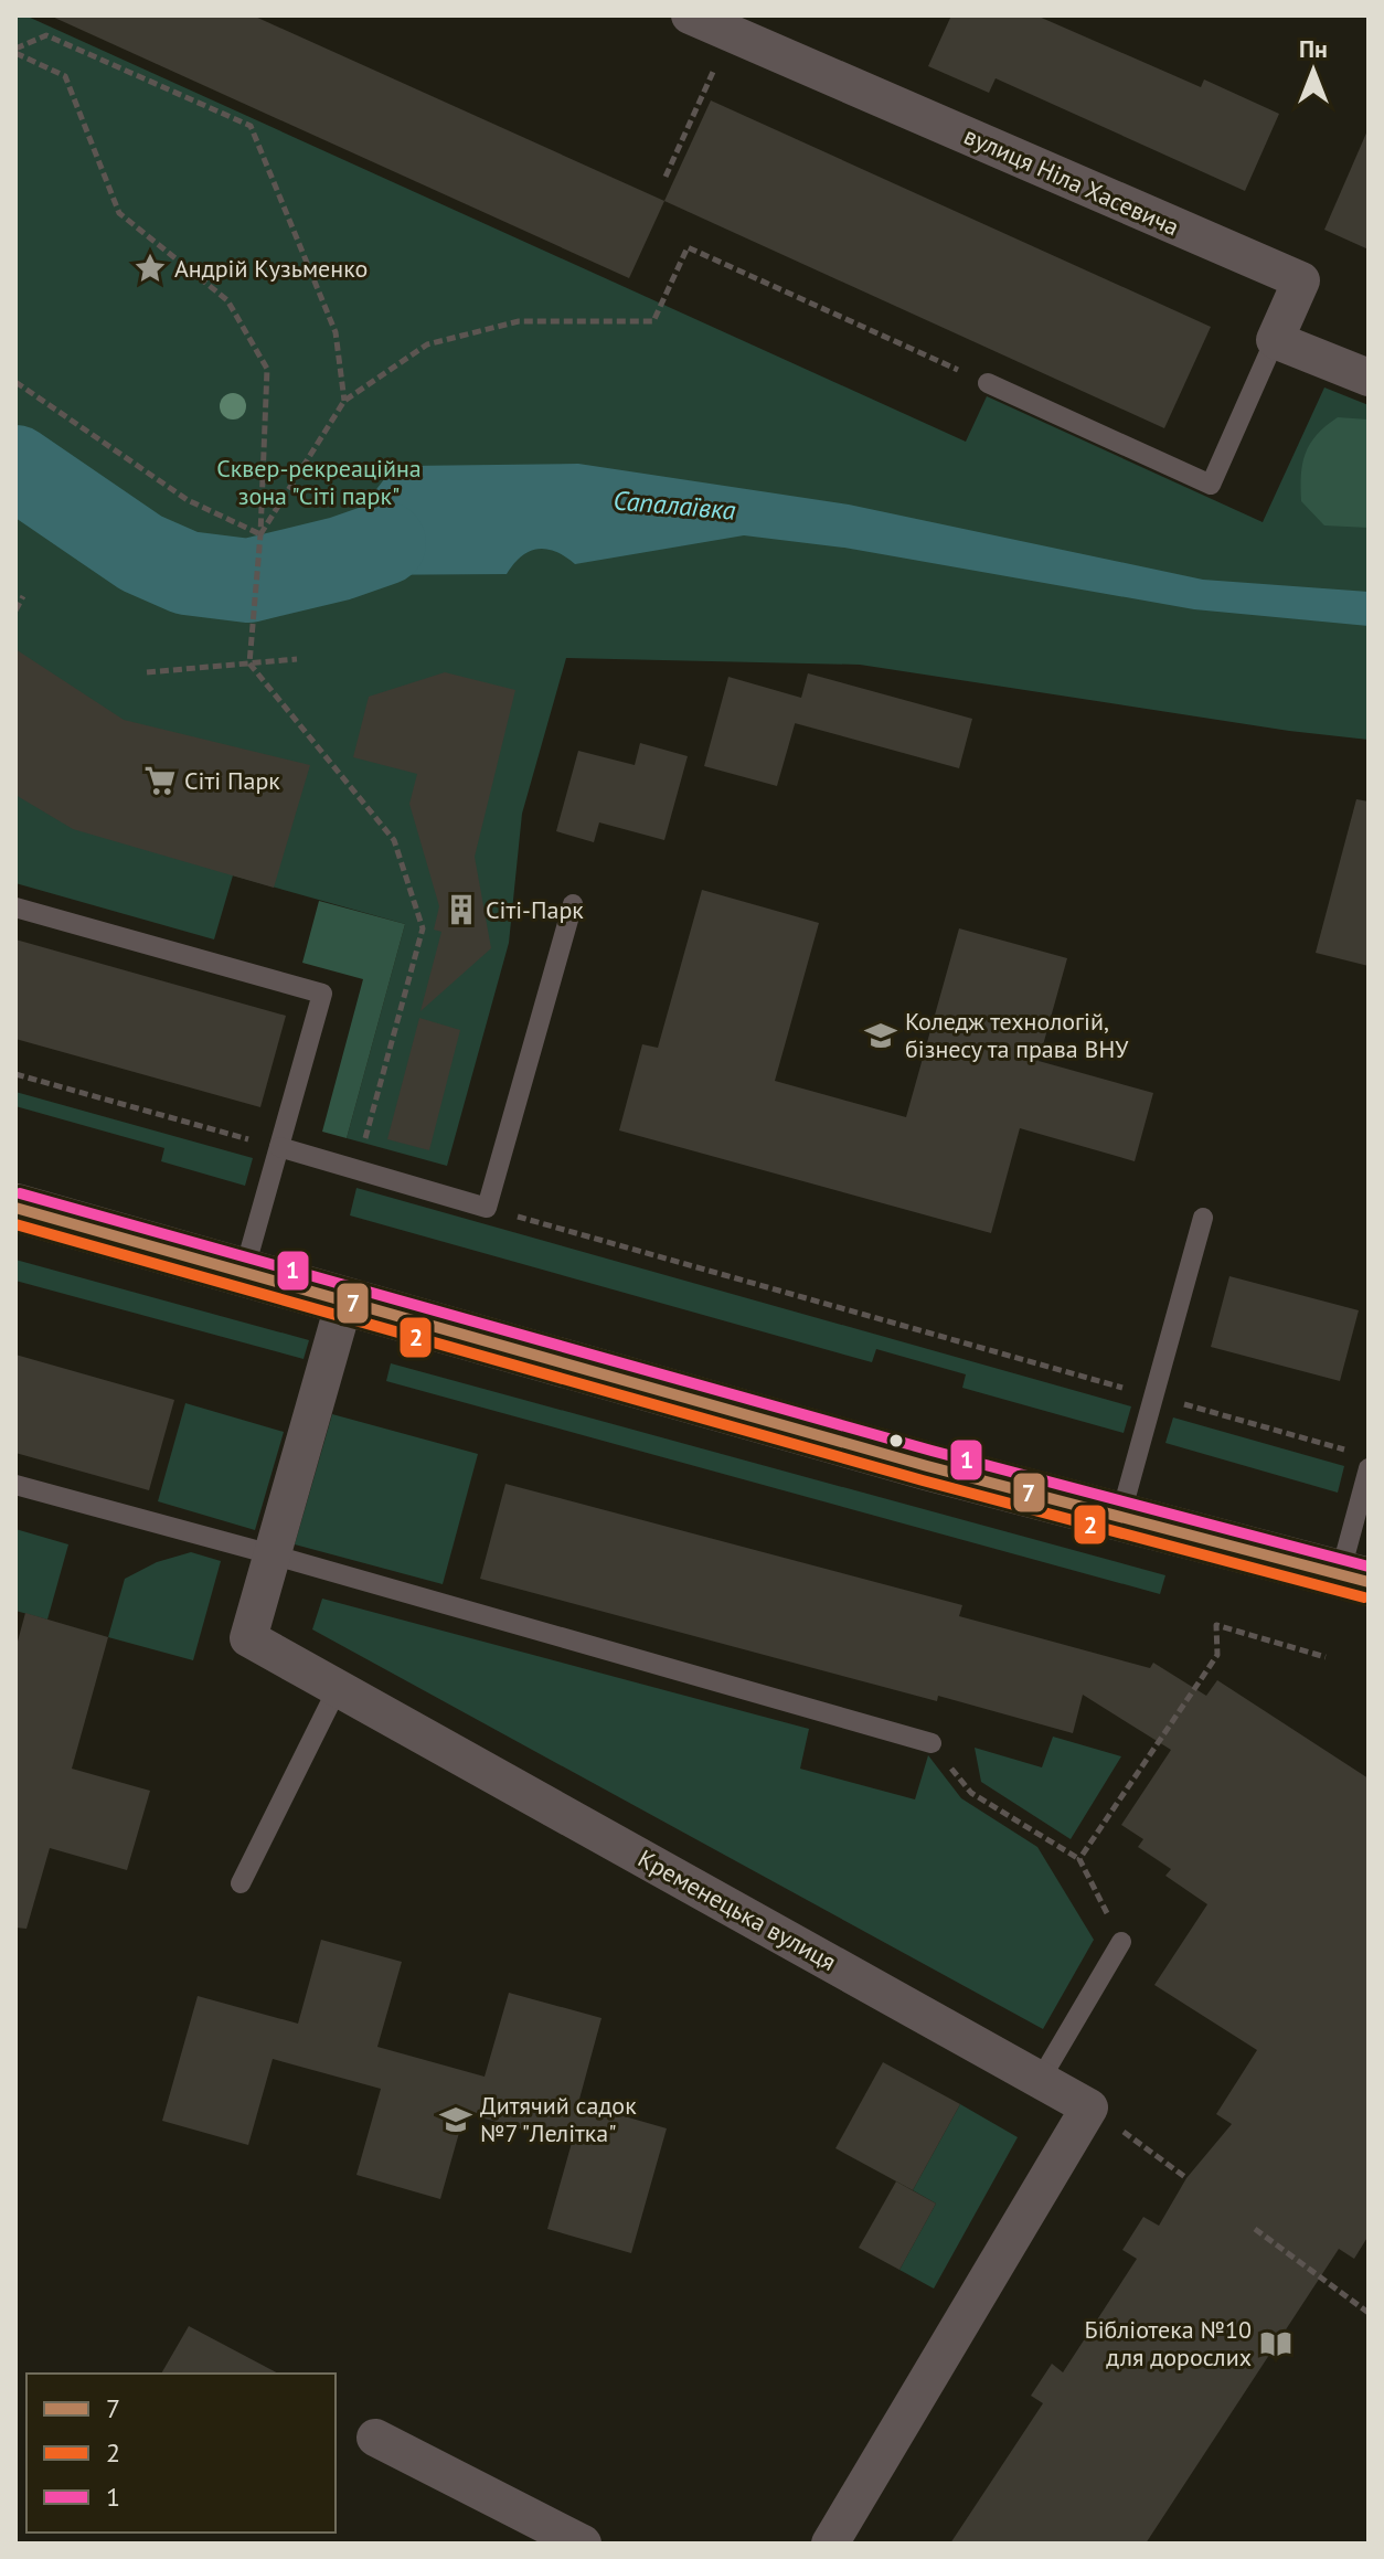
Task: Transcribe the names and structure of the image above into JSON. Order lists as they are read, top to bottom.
{
  "streets": {
    "street": ["вулиця Ніла Хасевича", "Кременецька вулиця"]
  },
  "water": ["Сапалаївка"],
  "parks": ["Сквер-рекреаційна зона \"Сіті парк\""],
  "places": {
    "place": ["Андрій Кузьменко"],
    "supermarket": ["Сіті Парк"],
    "building": ["Сіті-Парк"],
    "school or university": ["Коледж технологій, бізнесу та права ВНУ", "Дитячий садок №7 \"Лелітка\""],
    "library": ["Бібліотека №10 для дорослих"]
  },
  "lines": ["transit line 1", "transit line 7", "transit line 2"],
  "legend": ["7", "2", "1"],
  "north": "top"
}
